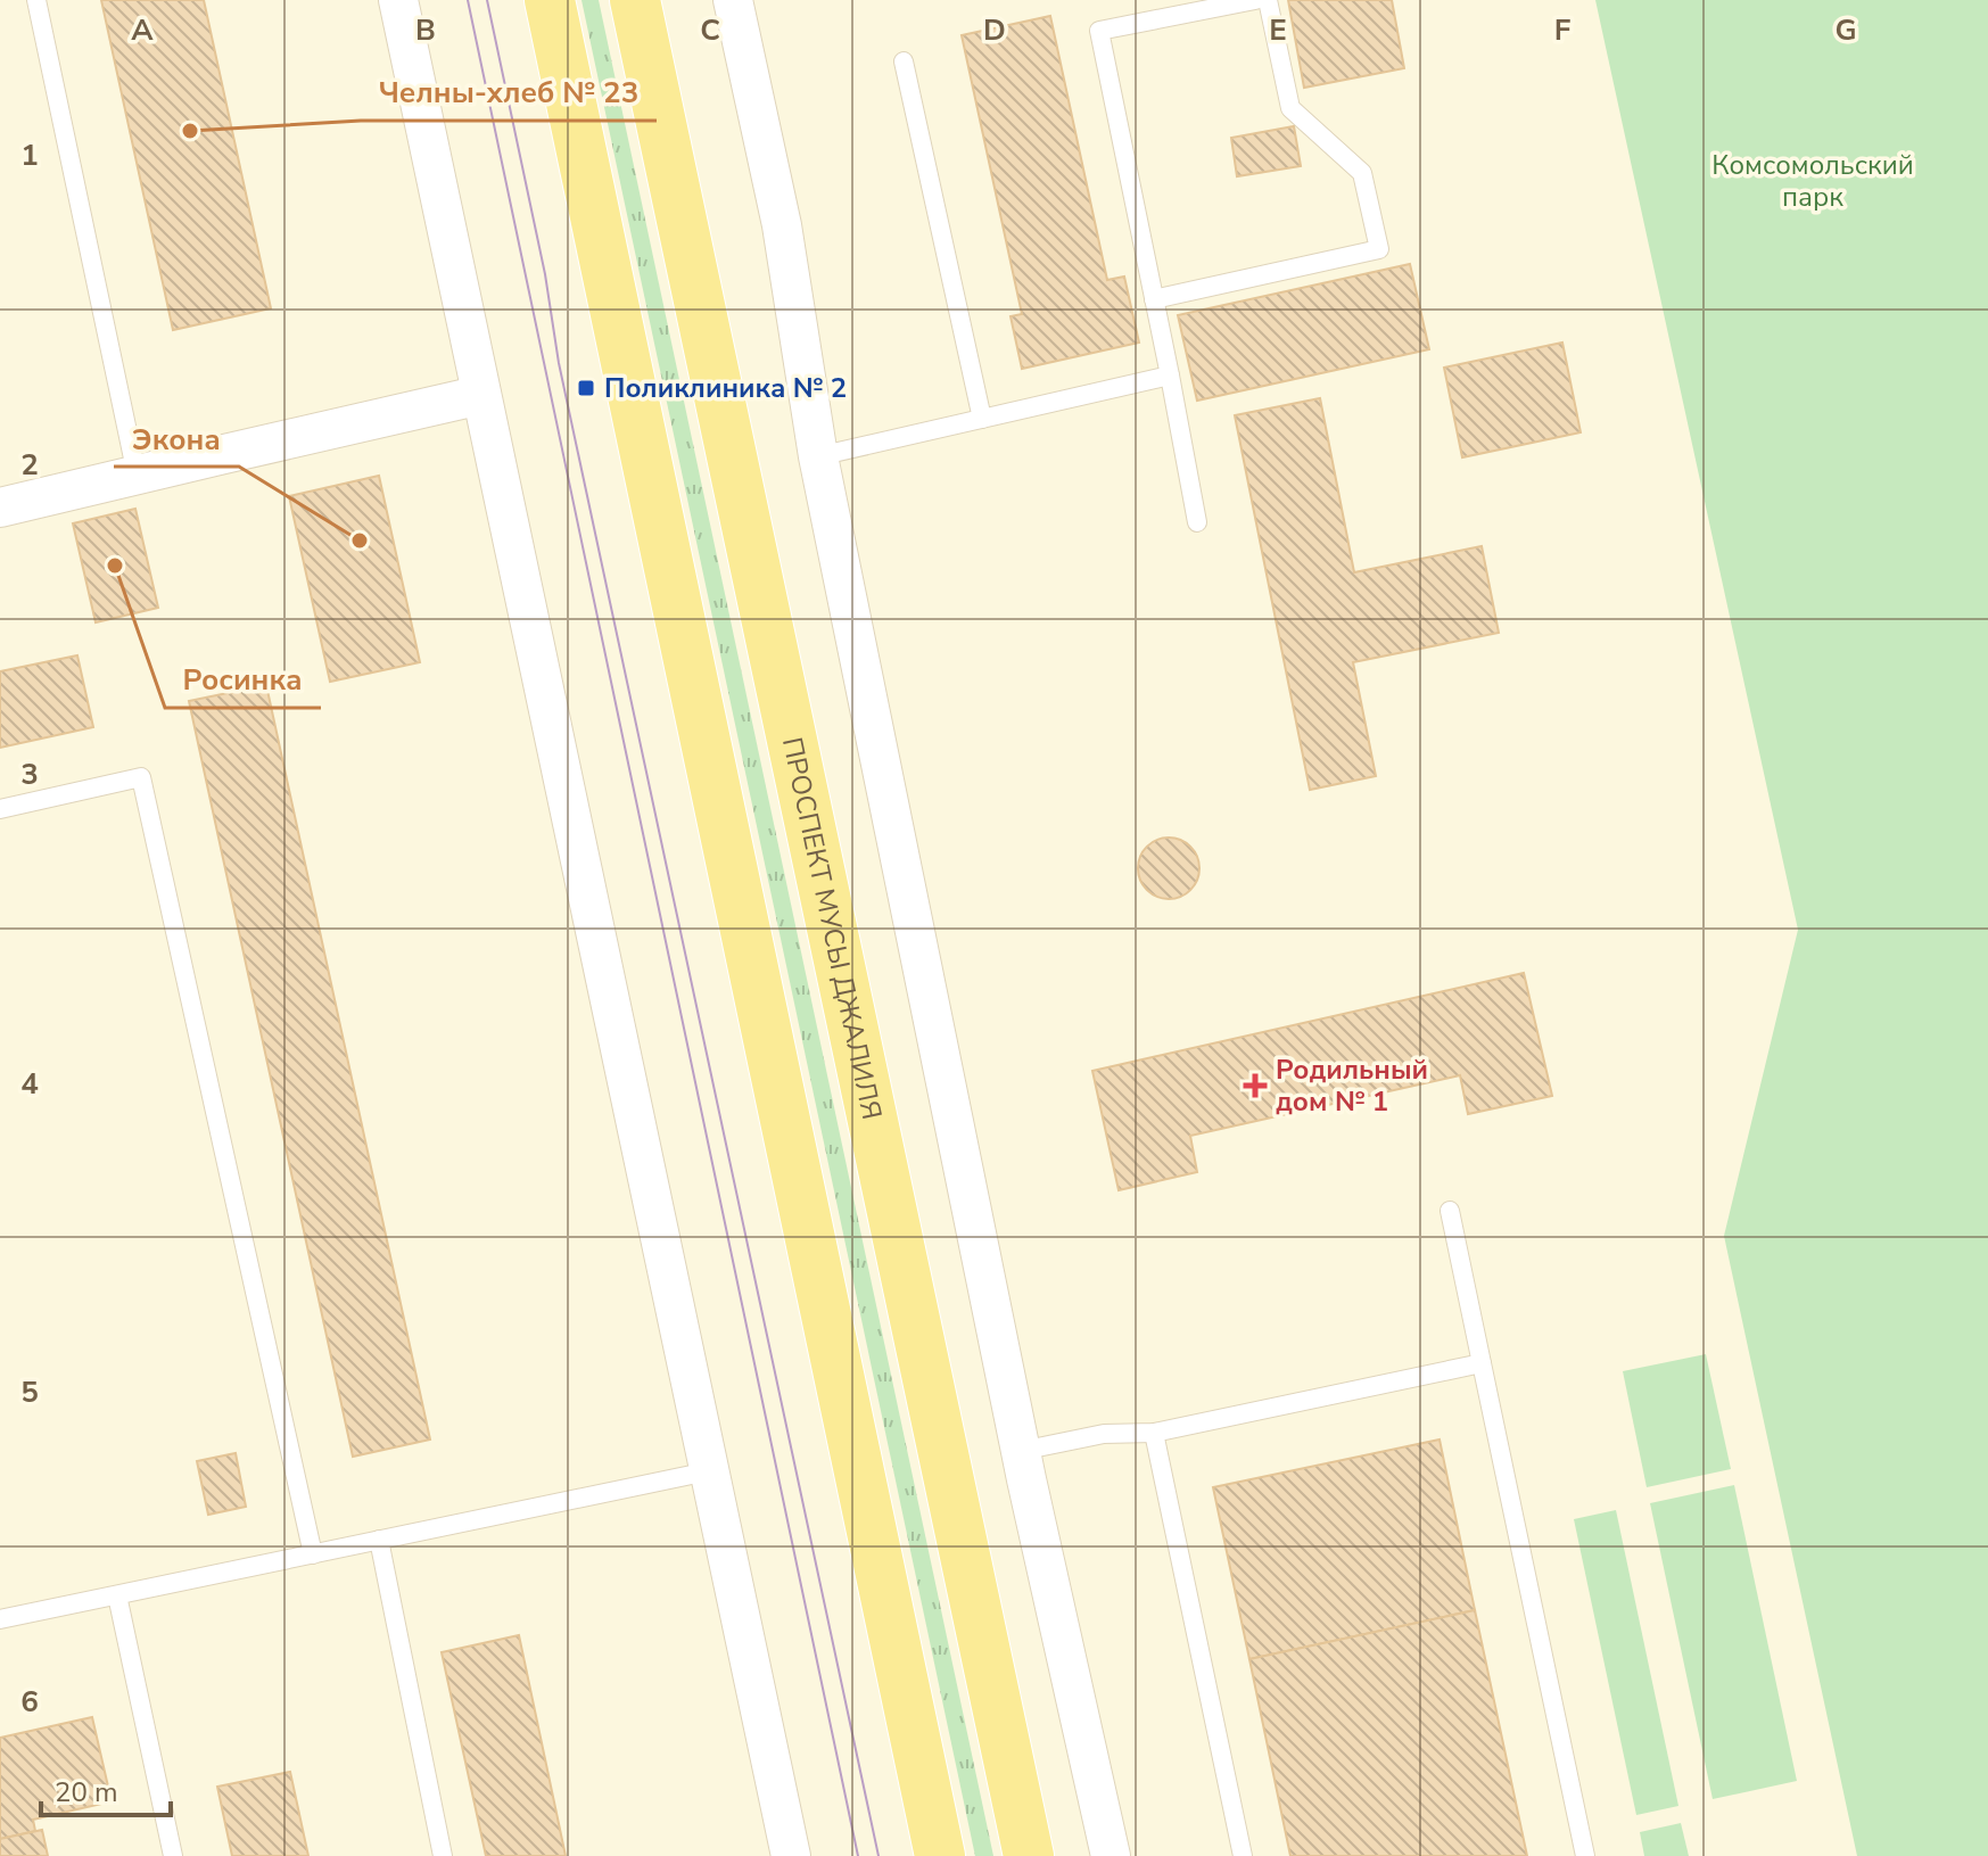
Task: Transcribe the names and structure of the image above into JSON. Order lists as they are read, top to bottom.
{
  "streets": {
    "main road": ["ПРОСПЕКТ МУСЫ ДЖАЛИЛЯ"]
  },
  "parks": ["Комсомольский парк"],
  "places": {
    "other": ["Челны-хлеб № 23", "Экона", "Росинка"],
    "transit": ["Поликлиника № 2"],
    "health": ["Родильный дом № 1"]
  },
  "scale_bar": "20 m",
  "grid": {
    "columns": [
      "A",
      "B",
      "C",
      "D",
      "E",
      "F",
      "G"
    ],
    "rows": [
      "1",
      "2",
      "3",
      "4",
      "5",
      "6"
    ]
  }
}
